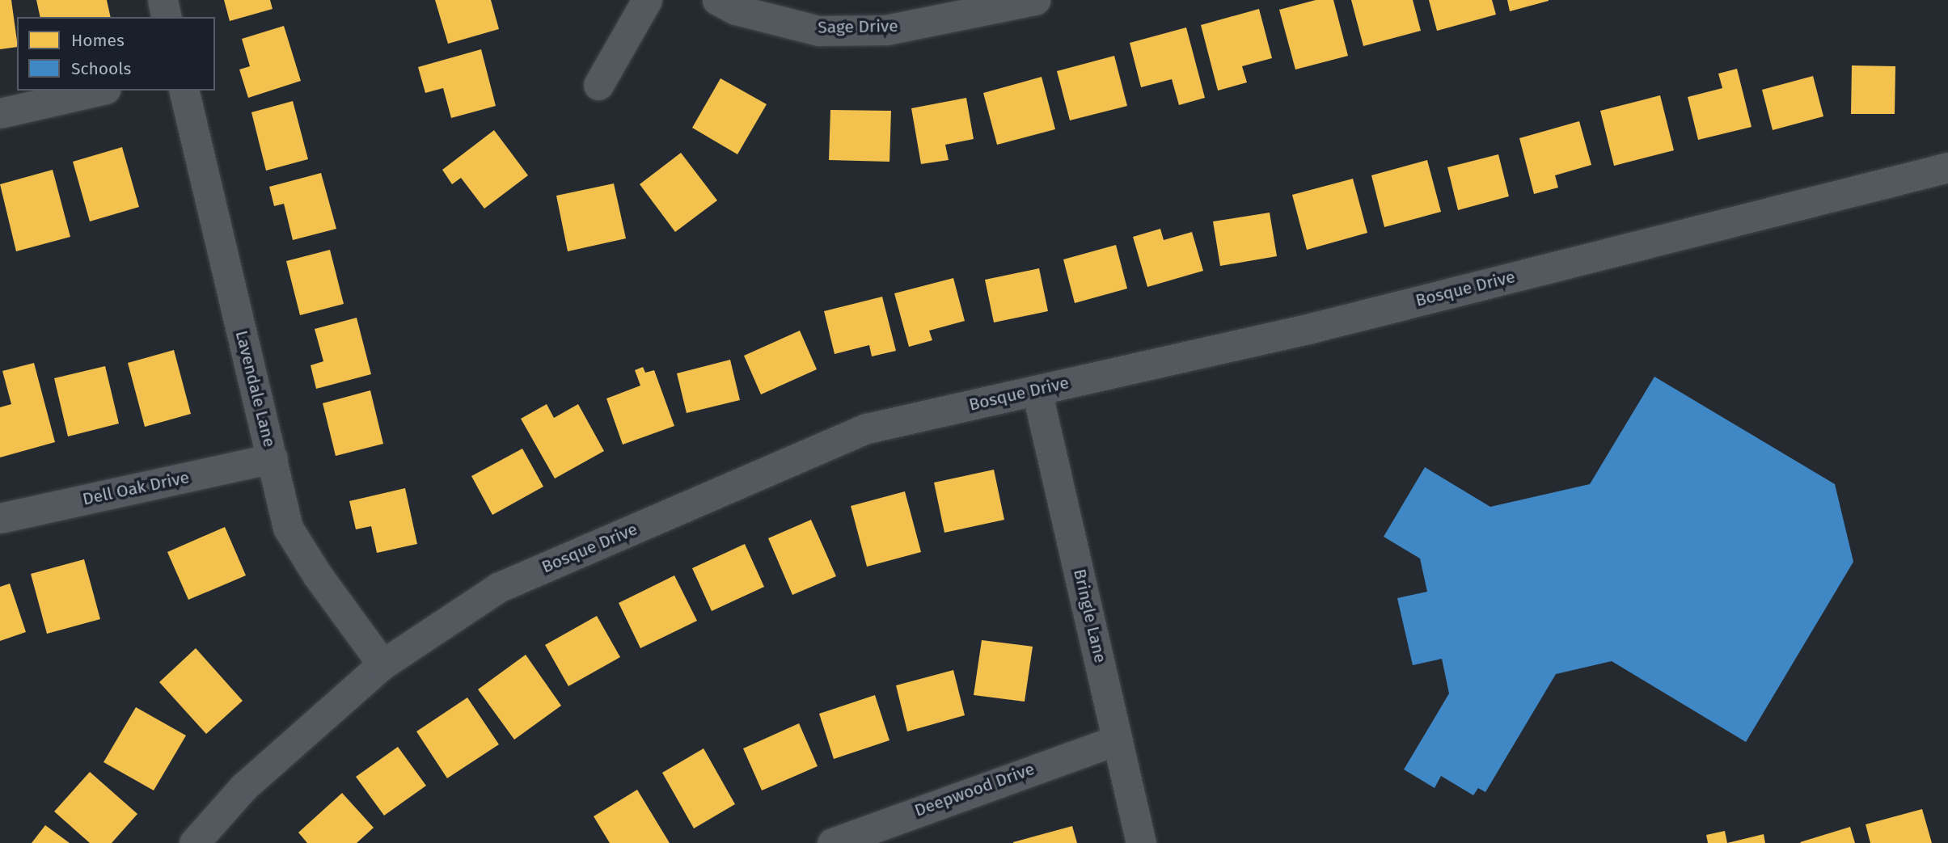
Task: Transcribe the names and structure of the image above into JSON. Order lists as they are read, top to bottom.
{
  "streets": {
    "street": [
      "Sage Drive",
      "Bosque Drive",
      "Lavendale Lane",
      "Dell Oak Drive",
      "Bringle Lane",
      "Deepwood Drive"
    ]
  },
  "crossings": [
    ["Bosque Drive", "Lavendale Lane"],
    ["Bosque Drive", "Bringle Lane"],
    ["Lavendale Lane", "Dell Oak Drive"],
    ["Bringle Lane", "Deepwood Drive"]
  ],
  "legend": ["Homes", "Schools"]
}
